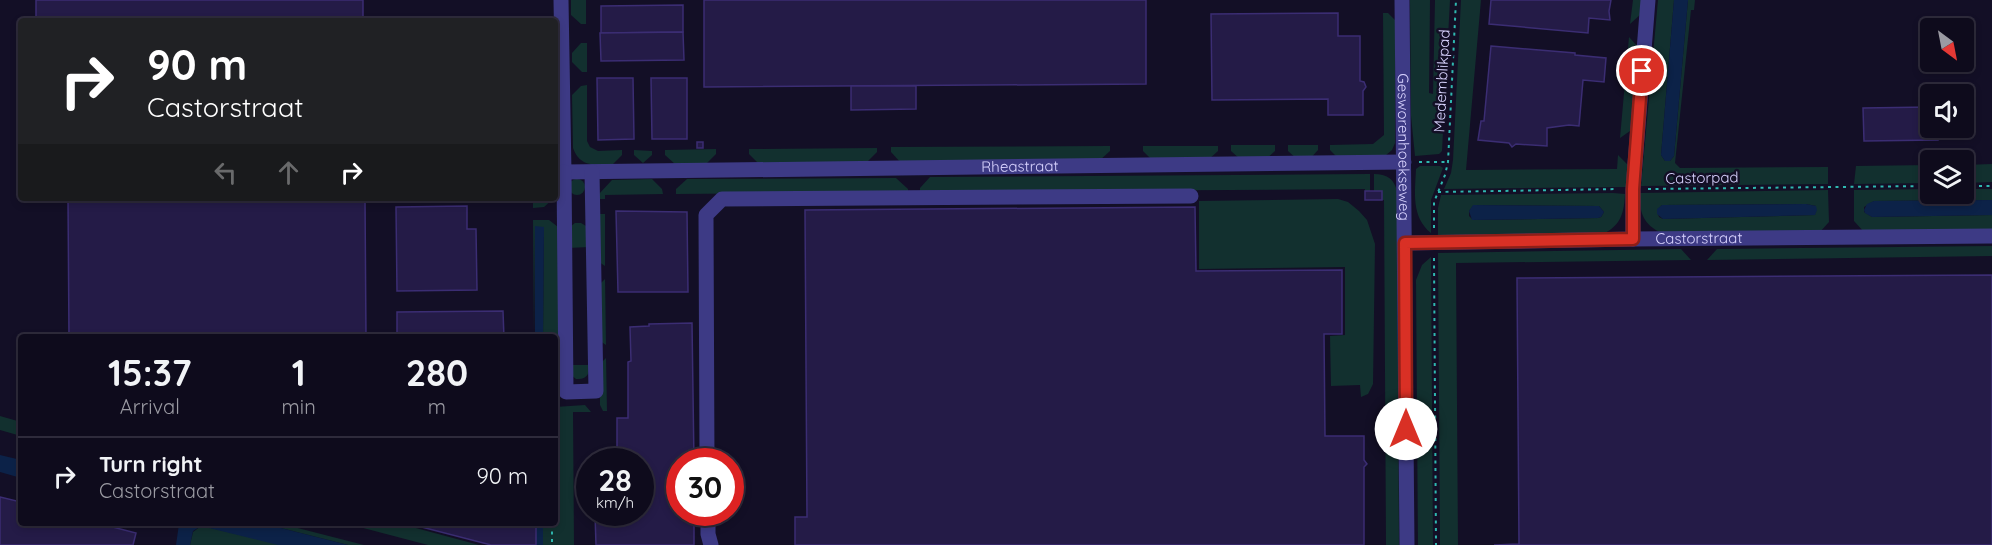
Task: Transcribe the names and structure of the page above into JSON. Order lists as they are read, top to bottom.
{
  "streets": {
    "street": ["Gesworenhoekseweg", "Rheastraat", "Castorstraat"],
    "path": ["Medemblikpad", "Castorpad"]
  },
  "crossings": [
    ["Medemblikpad", "Gesworenhoekseweg"],
    ["Gesworenhoekseweg", "Rheastraat"],
    ["Gesworenhoekseweg", "Castorpad"],
    ["Gesworenhoekseweg", "Castorstraat"]
  ],
  "north": "bottom right",
  "page": {
    "turn": ["90 m", "Castorstraat"],
    "eta": [
      "15:37",
      "Arrival",
      "1",
      "min",
      "280",
      "m"
    ],
    "list": [
      {
        "name": "Turn right",
        "note": "Castorstraat",
        "value": "90 m"
      }
    ],
    "speed": "28 km/h",
    "limit": "30"
  }
}
